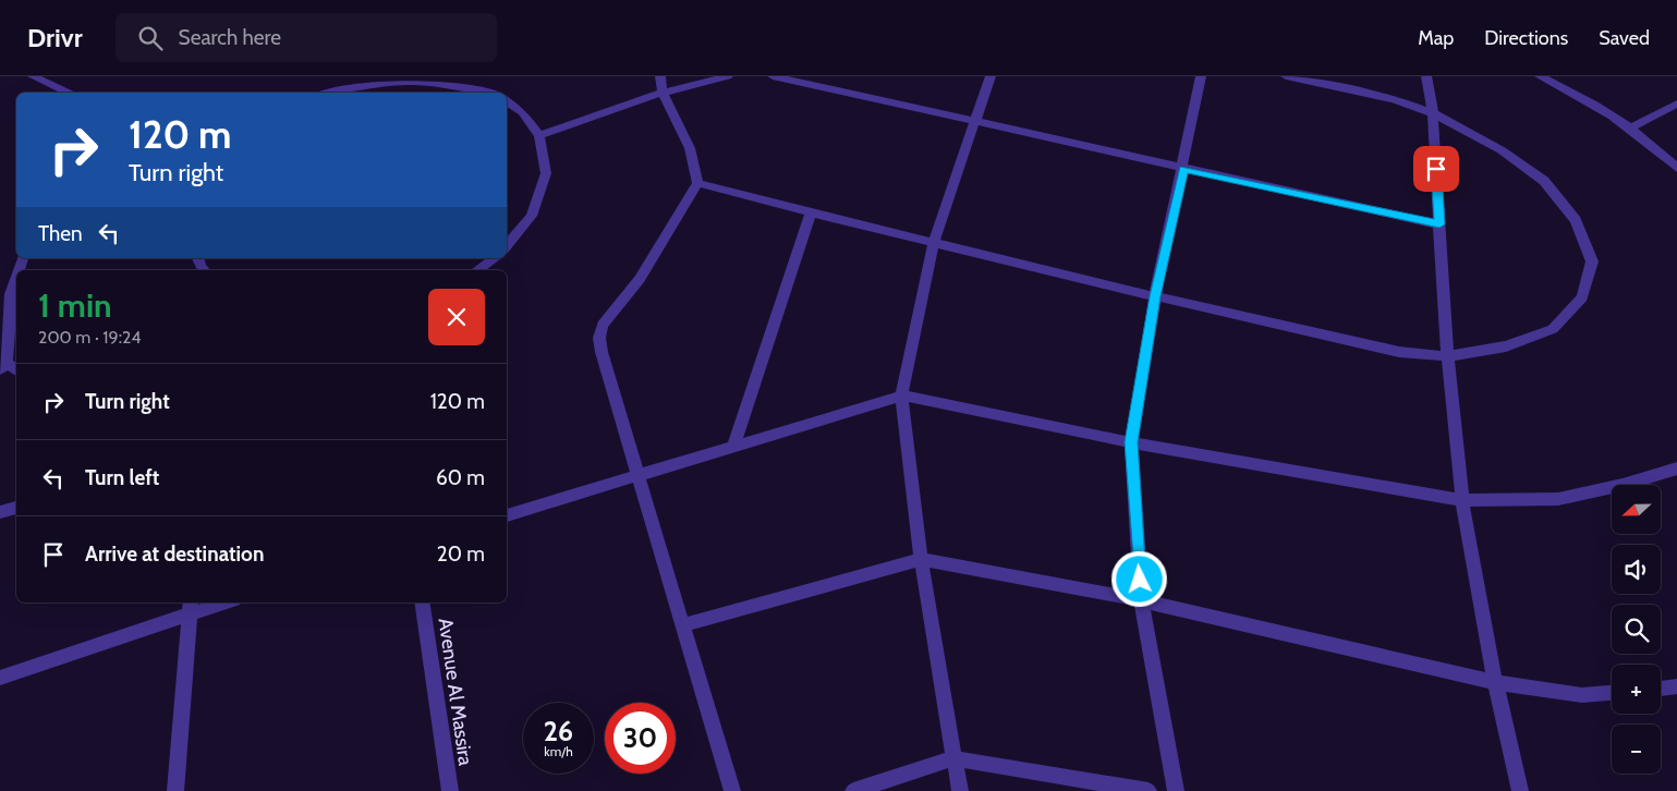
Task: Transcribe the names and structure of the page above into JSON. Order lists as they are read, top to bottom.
{
  "streets": {
    "street": ["Avenue Al Massira"]
  },
  "north": "left",
  "page": {
    "header": "Drivr",
    "search": "Search here",
    "nav": ["Map", "Directions", "Saved"],
    "turn": ["120 m", "Turn right"],
    "then": "Then",
    "heading": ["1 min", "200 m · 19:24"],
    "list": [
      {
        "name": "Turn right",
        "value": "120 m"
      },
      {
        "name": "Turn left",
        "value": "60 m"
      },
      {
        "name": "Arrive at destination",
        "value": "20 m"
      }
    ],
    "map_buttons": ["+", "−"],
    "speed": "26 km/h",
    "limit": "30"
  }
}
